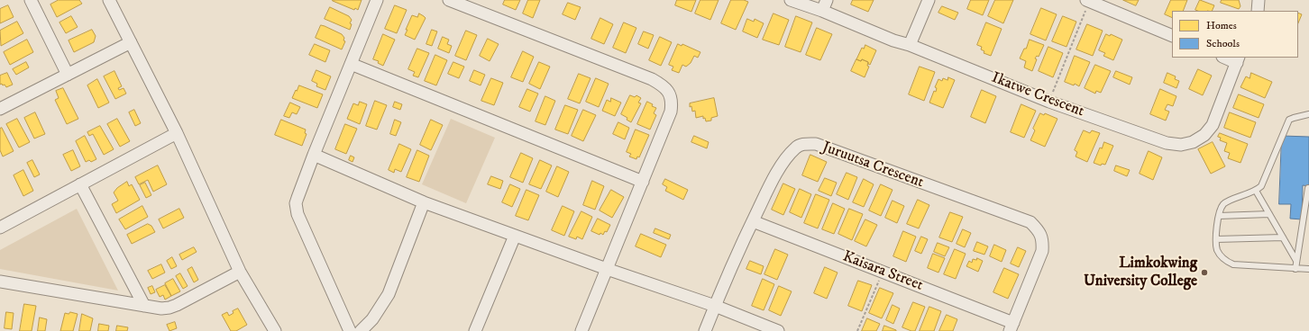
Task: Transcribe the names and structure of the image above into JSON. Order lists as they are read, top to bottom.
{
  "streets": {
    "street": ["Ikatwe Crescent", "Juruutsa Crescent", "Kaisara Street"]
  },
  "crossings": [
    ["Juruutsa Crescent", "Kaisara Street"]
  ],
  "places": ["Limkokwing University College"],
  "legend": ["Homes", "Schools"]
}
